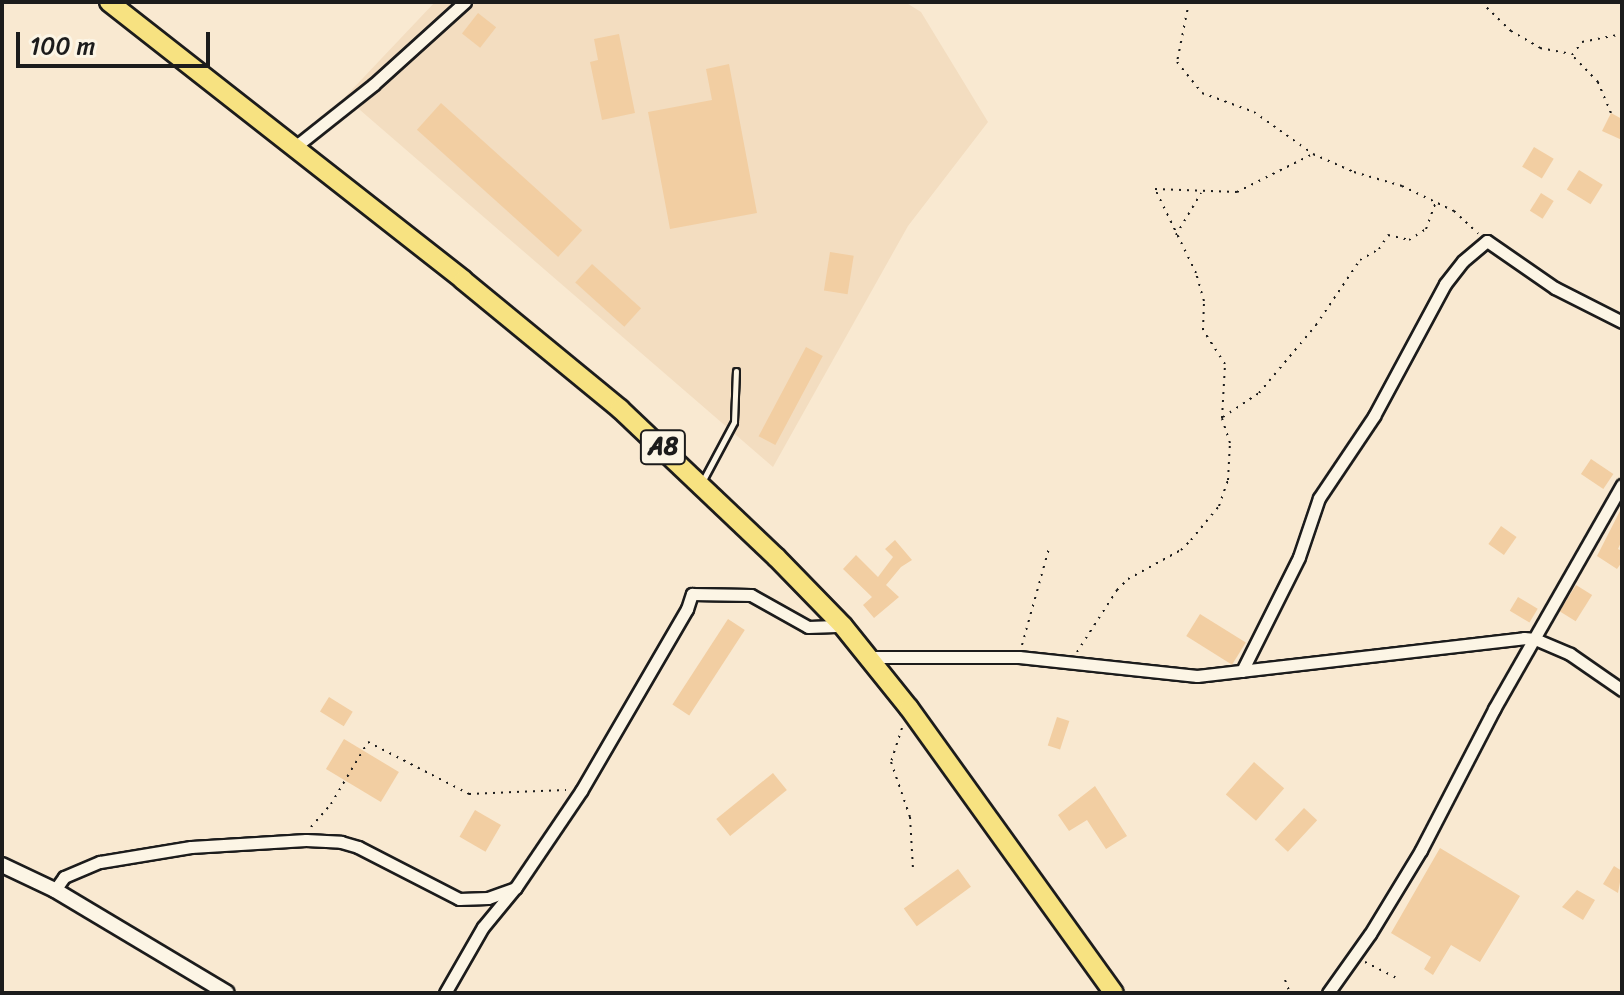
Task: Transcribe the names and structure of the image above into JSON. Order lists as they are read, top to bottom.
{
  "streets": {
    "main road": ["A8"]
  },
  "scale_bar": "100 m"
}
